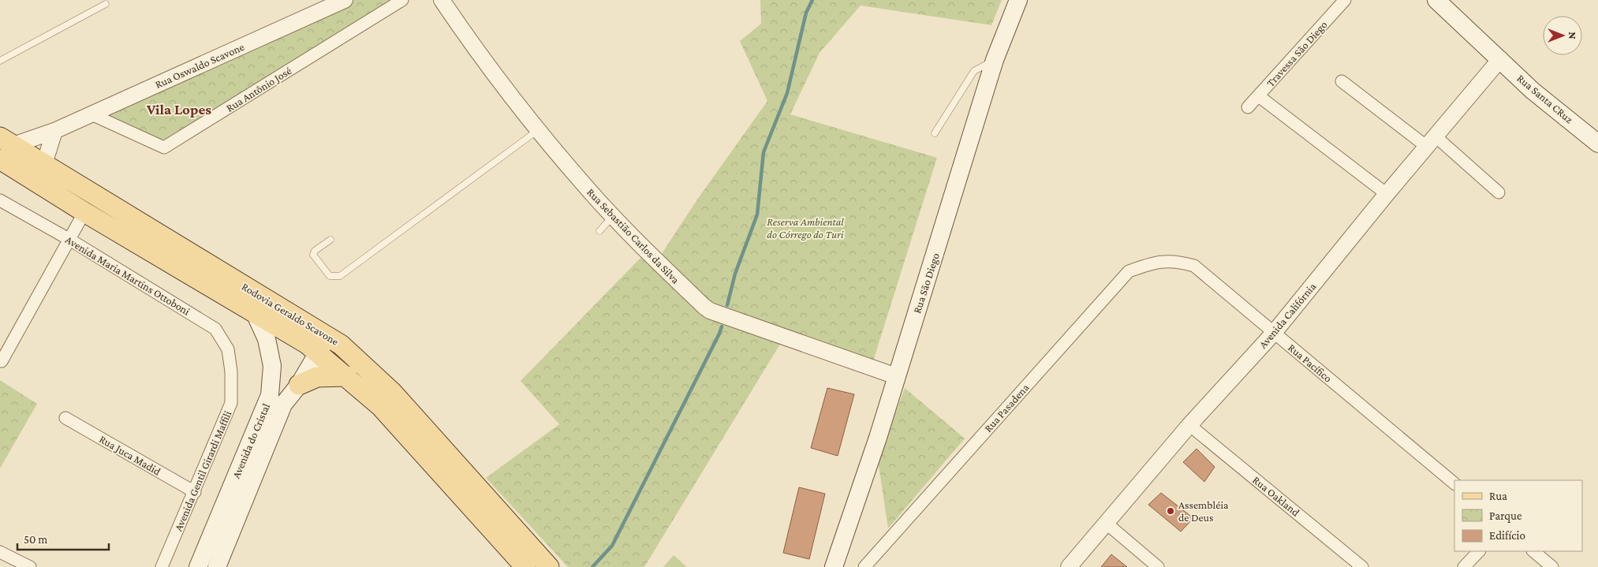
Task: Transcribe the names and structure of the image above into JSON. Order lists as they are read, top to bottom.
{
  "streets": {
    "main road": [
      "Rua Santa CRuz",
      "Rua São Diego",
      "Rodovia Geraldo Scavone",
      "Avenida do Cristal"
    ],
    "street": [
      "Travessa São Diego",
      "Rua Oswaldo Scavone",
      "Rua Antônio José",
      "Rua Sebastião Carlos da Silva",
      "Avenida Maria Martins Ottoboni",
      "Avenida Califórnia",
      "Rua Pacífico",
      "Rua Pasadena",
      "Rua Juca Madid",
      "Avenida Gentil Girardi Maffili",
      "Rua Oakland"
    ]
  },
  "crossings": [
    ["Rua Oswaldo Scavone", "Rua Antônio José"],
    ["Rua Oswaldo Scavone", "Rodovia Geraldo Scavone"],
    ["Rua Santa CRuz", "Avenida Califórnia"],
    ["Rua Sebastião Carlos da Silva", "Rua São Diego"],
    ["Avenida Maria Martins Ottoboni", "Avenida Gentil Girardi Maffili"],
    ["Rodovia Geraldo Scavone", "Avenida do Cristal"],
    ["Avenida Califórnia", "Rua Pacífico"],
    ["Avenida Califórnia", "Rua Oakland"],
    ["Rua Pacífico", "Rua Pasadena"],
    ["Rua Juca Madid", "Avenida Gentil Girardi Maffili"]
  ],
  "districts": ["Vila Lopes"],
  "parks": ["Reserva Ambiental do Córrego do Turi"],
  "places": ["Assembléia de Deus"],
  "legend": ["Rua", "Parque", "Edifício"],
  "scale_bar": "50 m",
  "north": "right"
}
